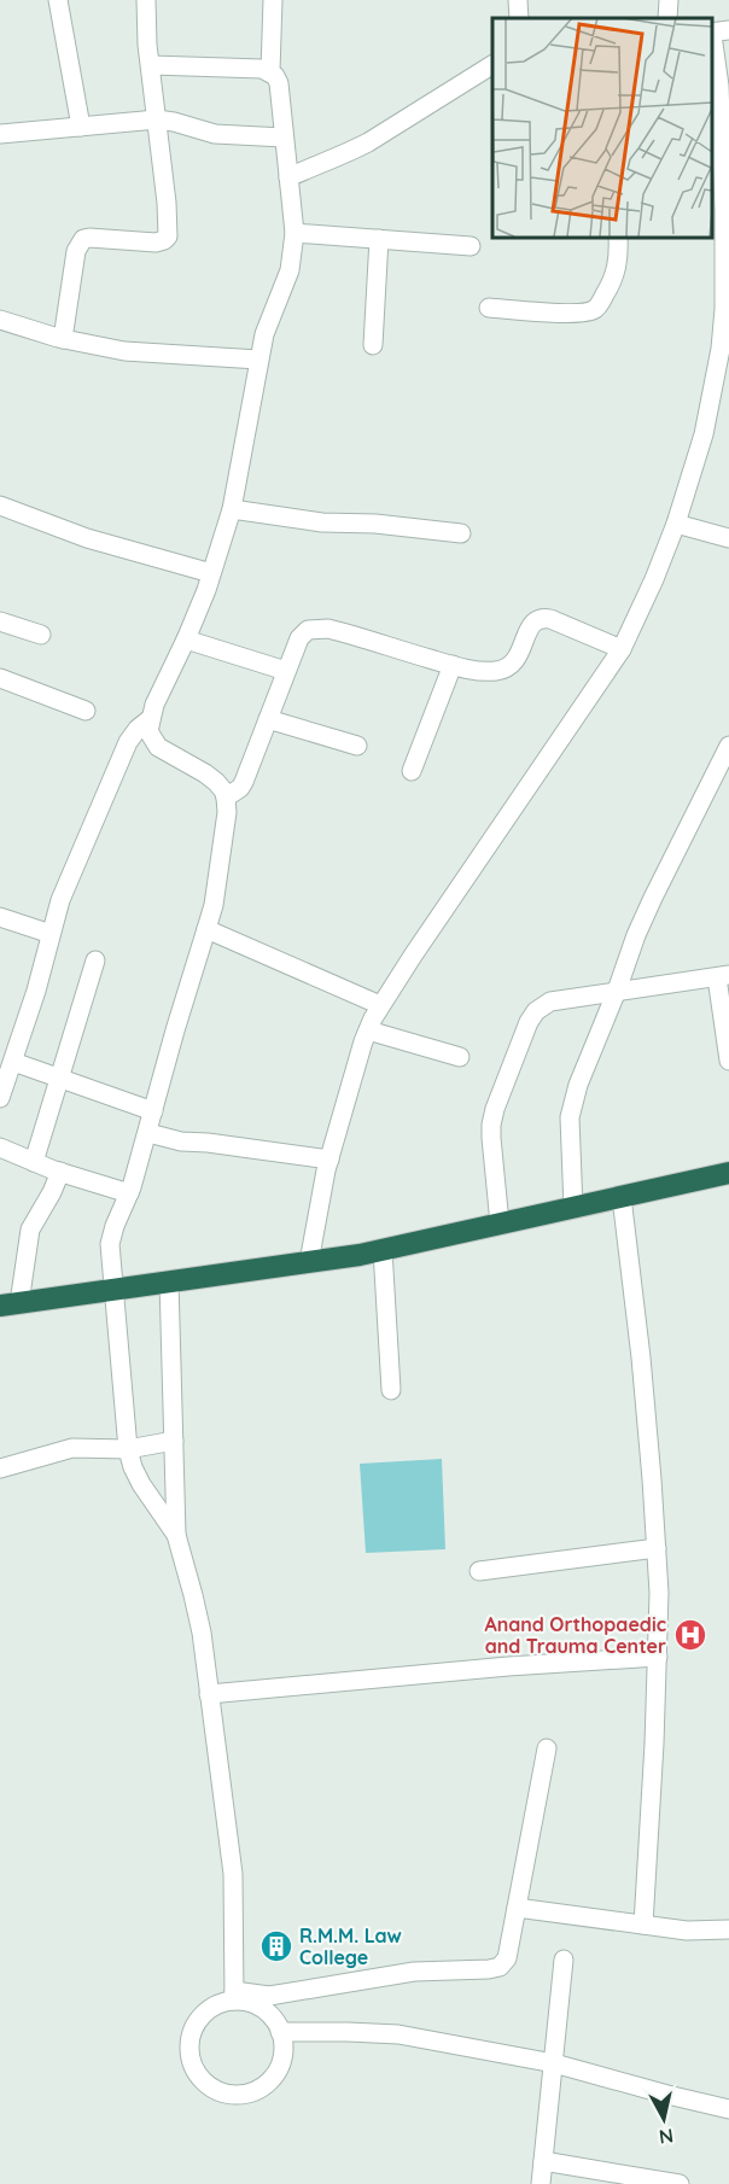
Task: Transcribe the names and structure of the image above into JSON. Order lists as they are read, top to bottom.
{
  "places": {
    "hospital": ["Anand Orthopaedic and Trauma Center"],
    "building": ["R.M.M. Law College"]
  },
  "north": "bottom"
}
